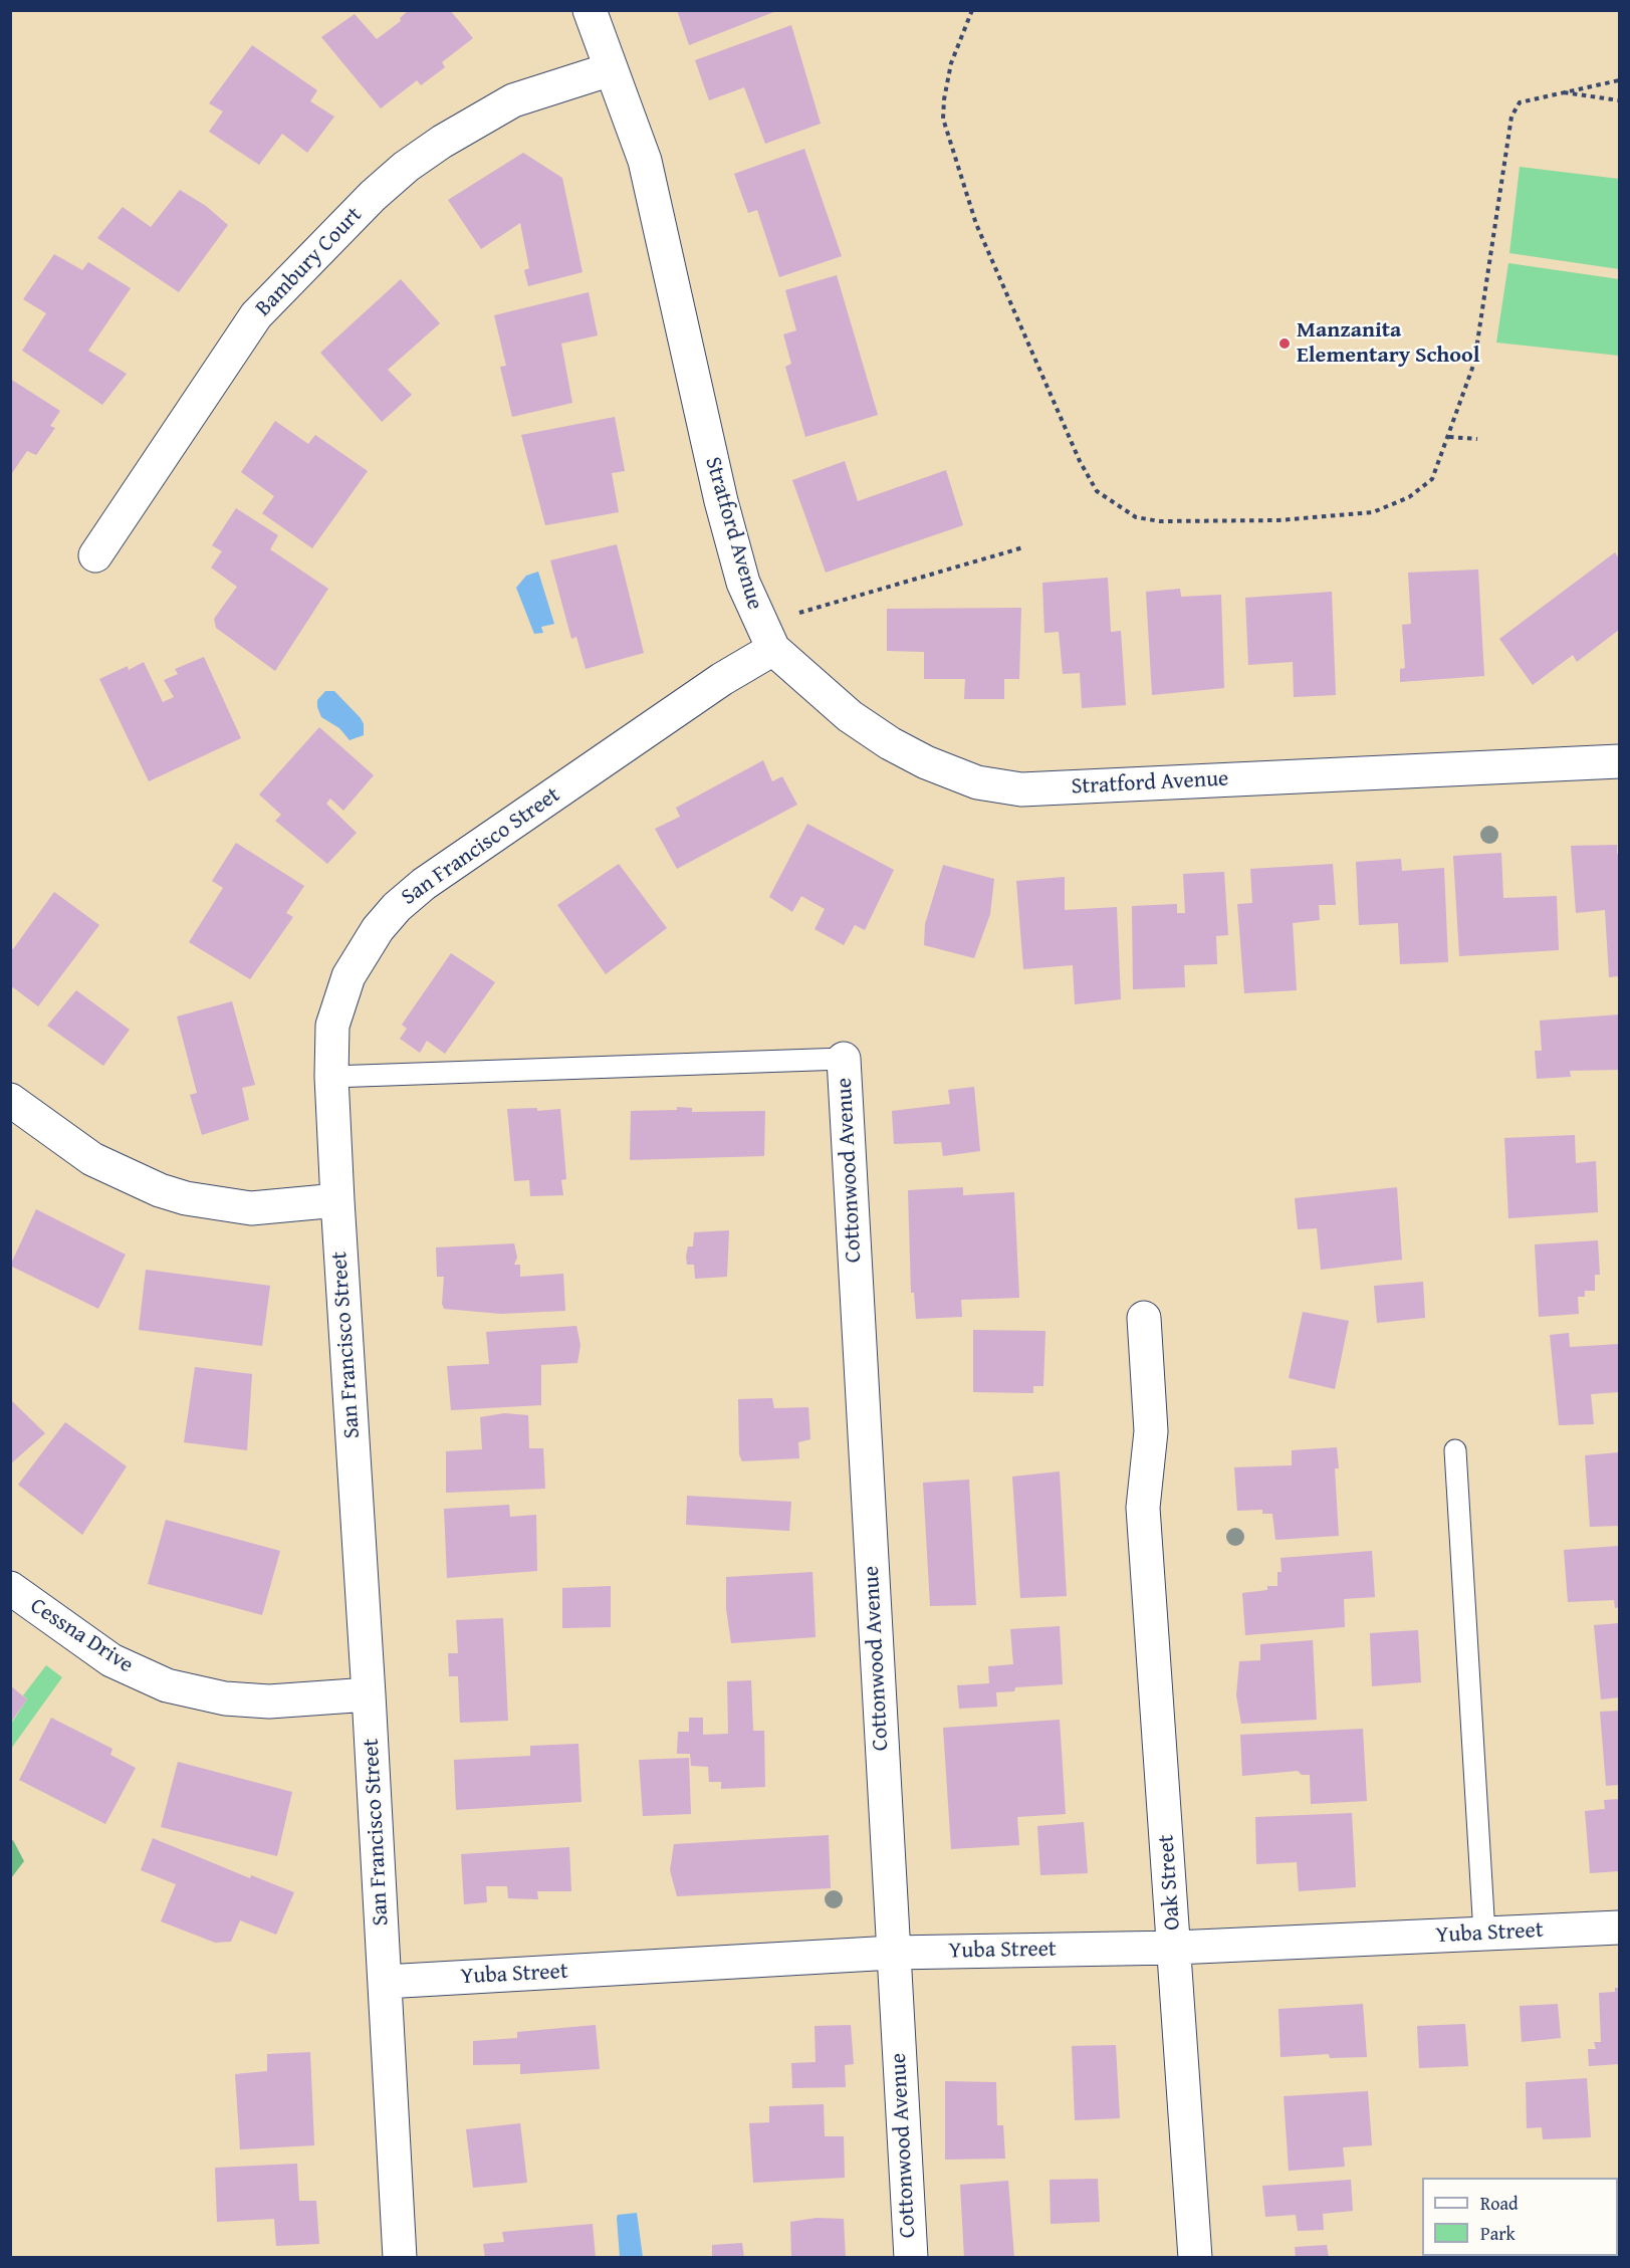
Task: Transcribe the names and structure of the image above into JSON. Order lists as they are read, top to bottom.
{
  "streets": {
    "street": [
      "Bambury Court",
      "Stratford Avenue",
      "San Francisco Street",
      "Cottonwood Avenue",
      "Cessna Drive",
      "Oak Street",
      "Yuba Street"
    ]
  },
  "crossings": [
    ["Bambury Court", "Stratford Avenue"],
    ["Stratford Avenue", "San Francisco Street"],
    ["San Francisco Street", "Cessna Drive"],
    ["San Francisco Street", "Yuba Street"],
    ["Cottonwood Avenue", "Yuba Street"],
    ["Oak Street", "Yuba Street"]
  ],
  "places": ["Manzanita Elementary School"],
  "legend": ["Road", "Park"]
}
